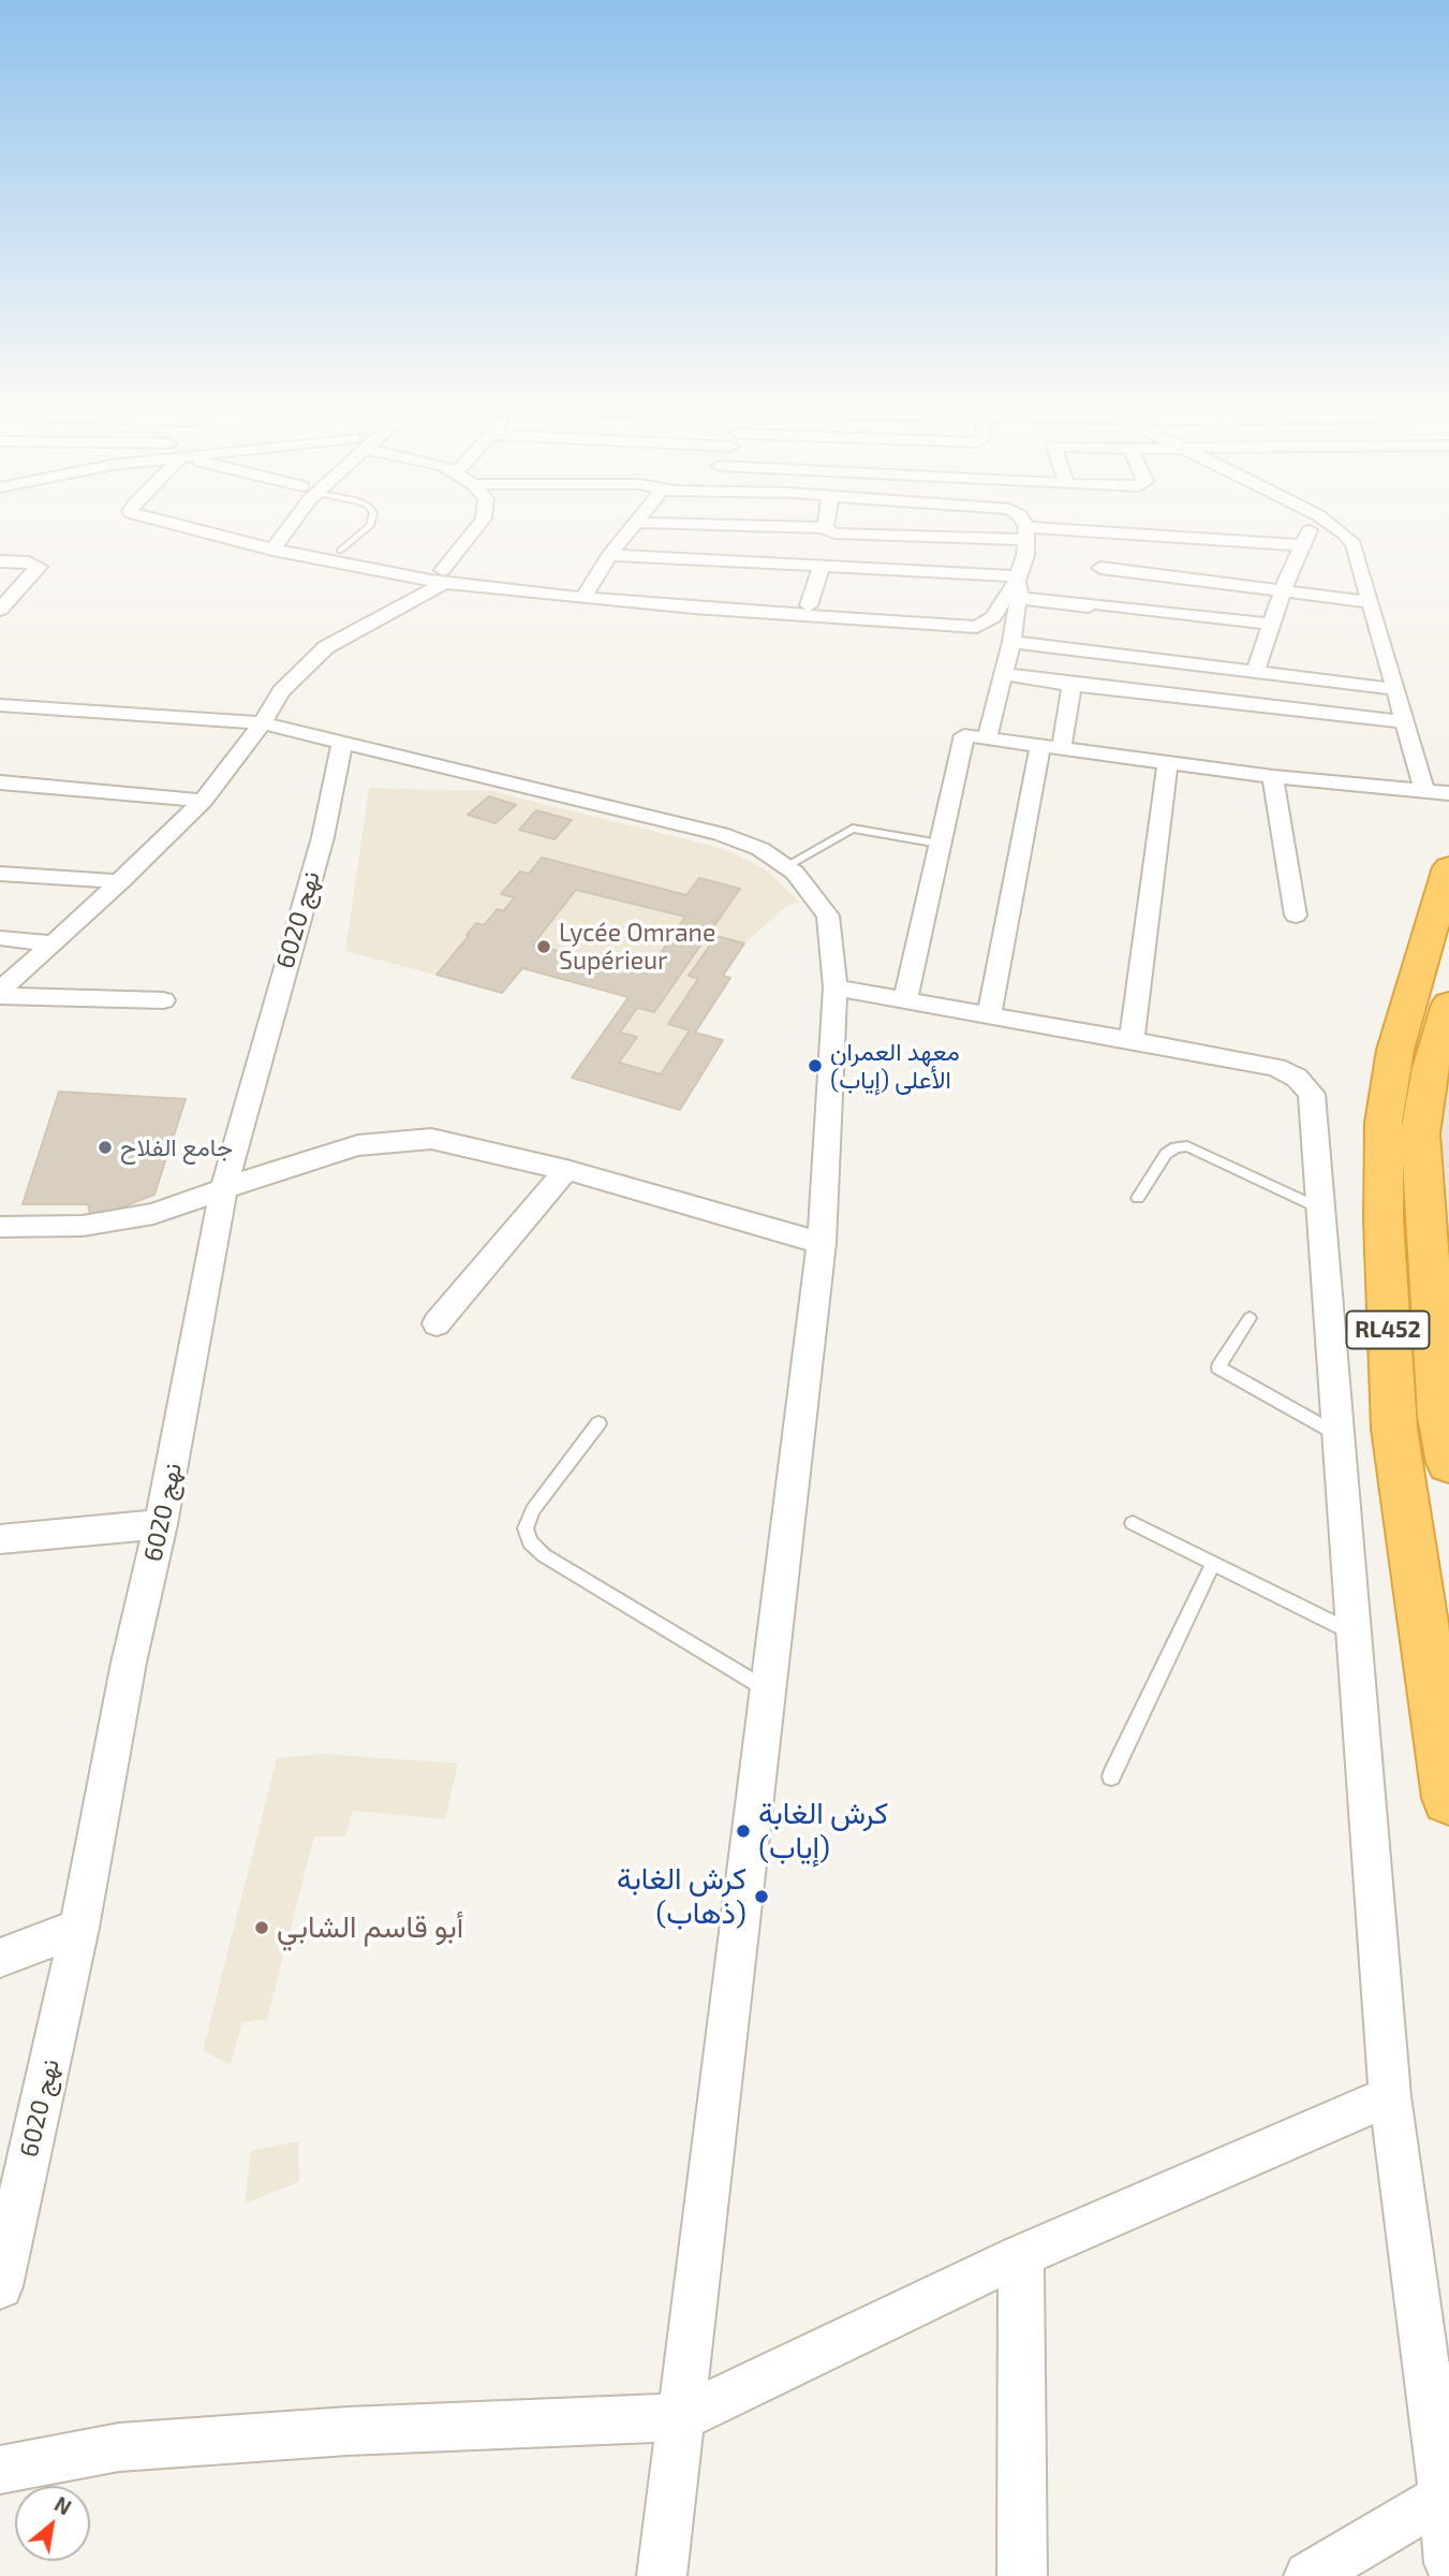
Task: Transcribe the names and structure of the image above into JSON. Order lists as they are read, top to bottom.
{
  "streets": {
    "highway": ["RL452"],
    "street": ["نهج 6020"]
  },
  "places": [
    "Lycée Omrane Supérieur",
    "معهد العمران الأعلى (إياب)",
    "جامع الفلاح",
    "كرش الغابة (إياب)",
    "كرش الغابة (ذهاب)",
    "أبو قاسم الشابي"
  ],
  "north": "top right"
}
